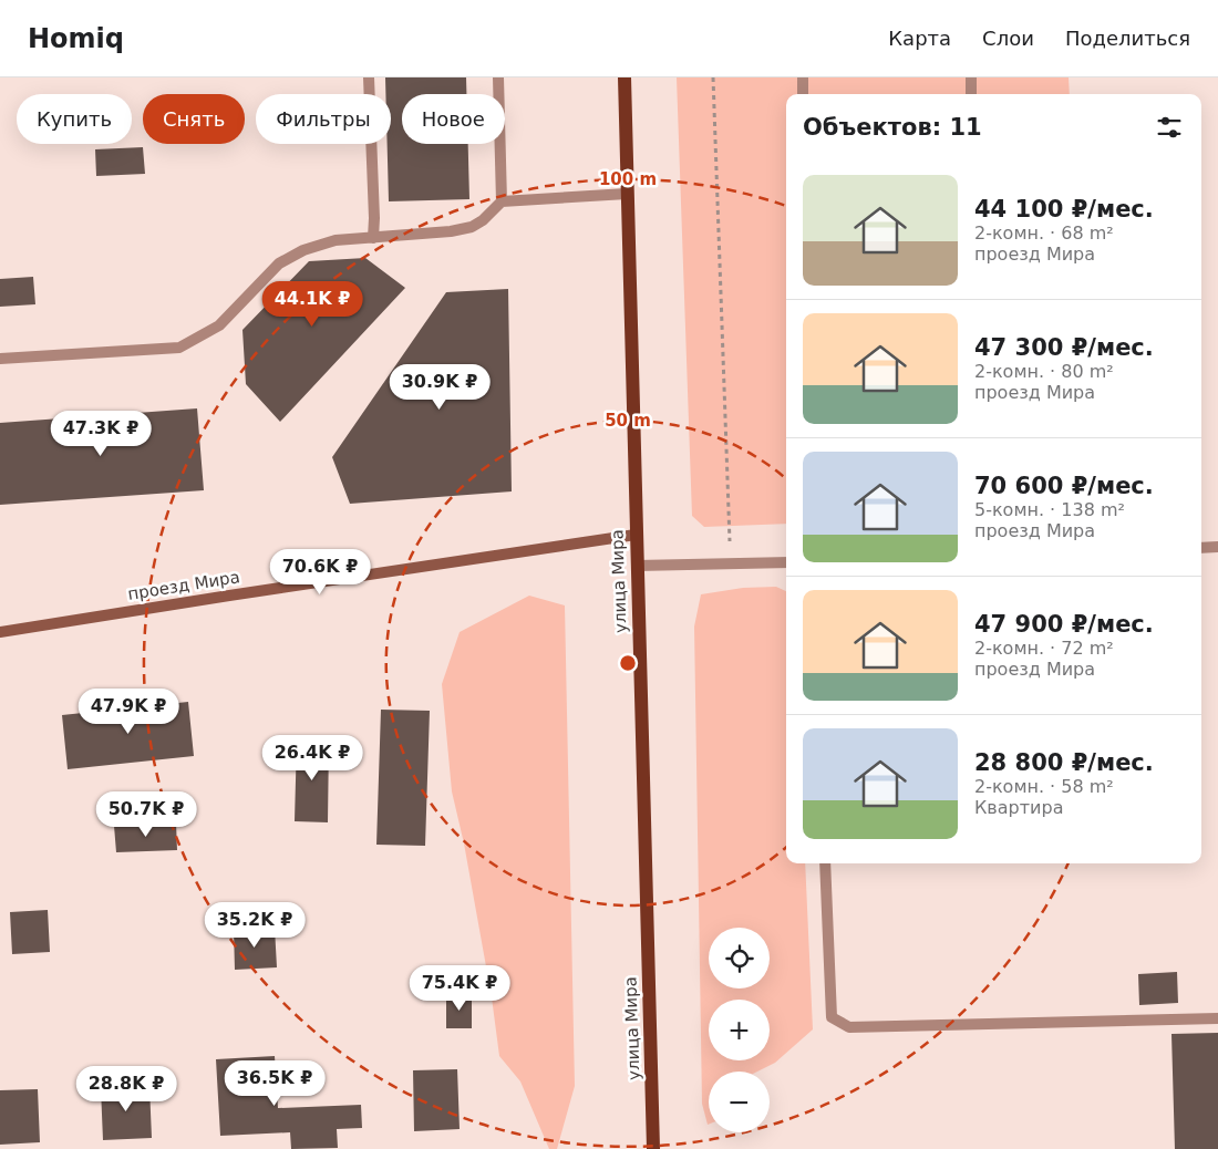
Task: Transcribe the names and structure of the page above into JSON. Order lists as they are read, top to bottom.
{
  "streets": {
    "main road": ["улица Мира"],
    "street": ["проезд Мира"]
  },
  "crossings": [
    ["улица Мира", "проезд Мира"]
  ],
  "page": {
    "header": "Homiq",
    "nav": ["Карта", "Слои", "Поделиться"],
    "chip": [
      "Купить",
      "Снять",
      "Фильтры",
      "Новое"
    ],
    "heading": "Объектов: 11",
    "list": [
      {
        "name": "44 100 ₽/мес.",
        "note": "2-комн. · 68 m² · проезд Мира"
      },
      {
        "name": "47 300 ₽/мес.",
        "note": "2-комн. · 80 m² · проезд Мира"
      },
      {
        "name": "70 600 ₽/мес.",
        "note": "5-комн. · 138 m² · проезд Мира"
      },
      {
        "name": "47 900 ₽/мес.",
        "note": "2-комн. · 72 m² · проезд Мира"
      },
      {
        "name": "28 800 ₽/мес.",
        "note": "2-комн. · 58 m² · Квартира"
      }
    ],
    "price": [
      "44.1K ₽",
      "30.9K ₽",
      "47.3K ₽",
      "70.6K ₽",
      "47.9K ₽",
      "26.4K ₽",
      "50.7K ₽",
      "35.2K ₽",
      "75.4K ₽",
      "36.5K ₽",
      "28.8K ₽"
    ],
    "map_buttons": ["+", "−"]
  },
  "rings": ["100 m", "50 m"]
}
